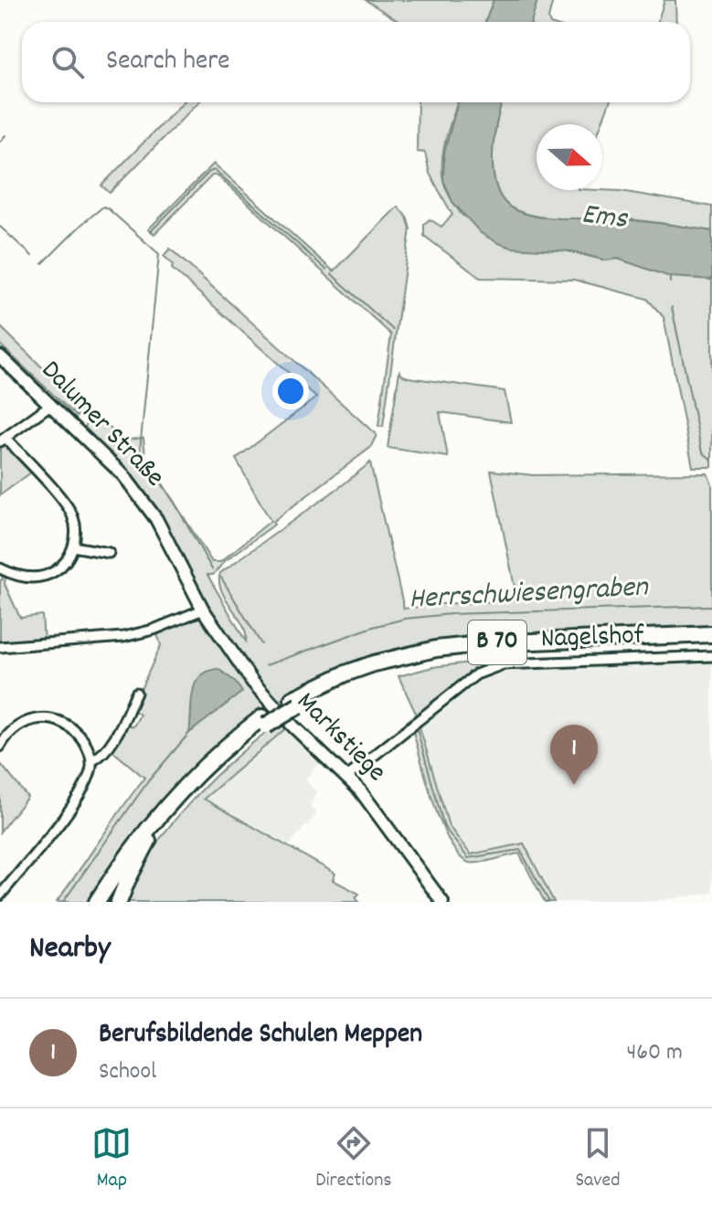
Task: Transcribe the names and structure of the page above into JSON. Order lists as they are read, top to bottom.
{
  "streets": {
    "highway": ["B 70"],
    "street": ["Dalumer Straße", "Nagelshof", "Markstiege"]
  },
  "crossings": [
    ["Dalumer Straße", "Markstiege"],
    ["Nagelshof", "Markstiege"]
  ],
  "water": ["Ems", "Herrschwiesengraben"],
  "north": "right",
  "page": {
    "search": "Search here",
    "pins": "1",
    "heading": "Nearby",
    "list": [
      {
        "mark": "1",
        "name": "Berufsbildende Schulen Meppen",
        "note": "School",
        "value": "460 m"
      }
    ],
    "nav": ["Map", "Directions", "Saved"]
  }
}
